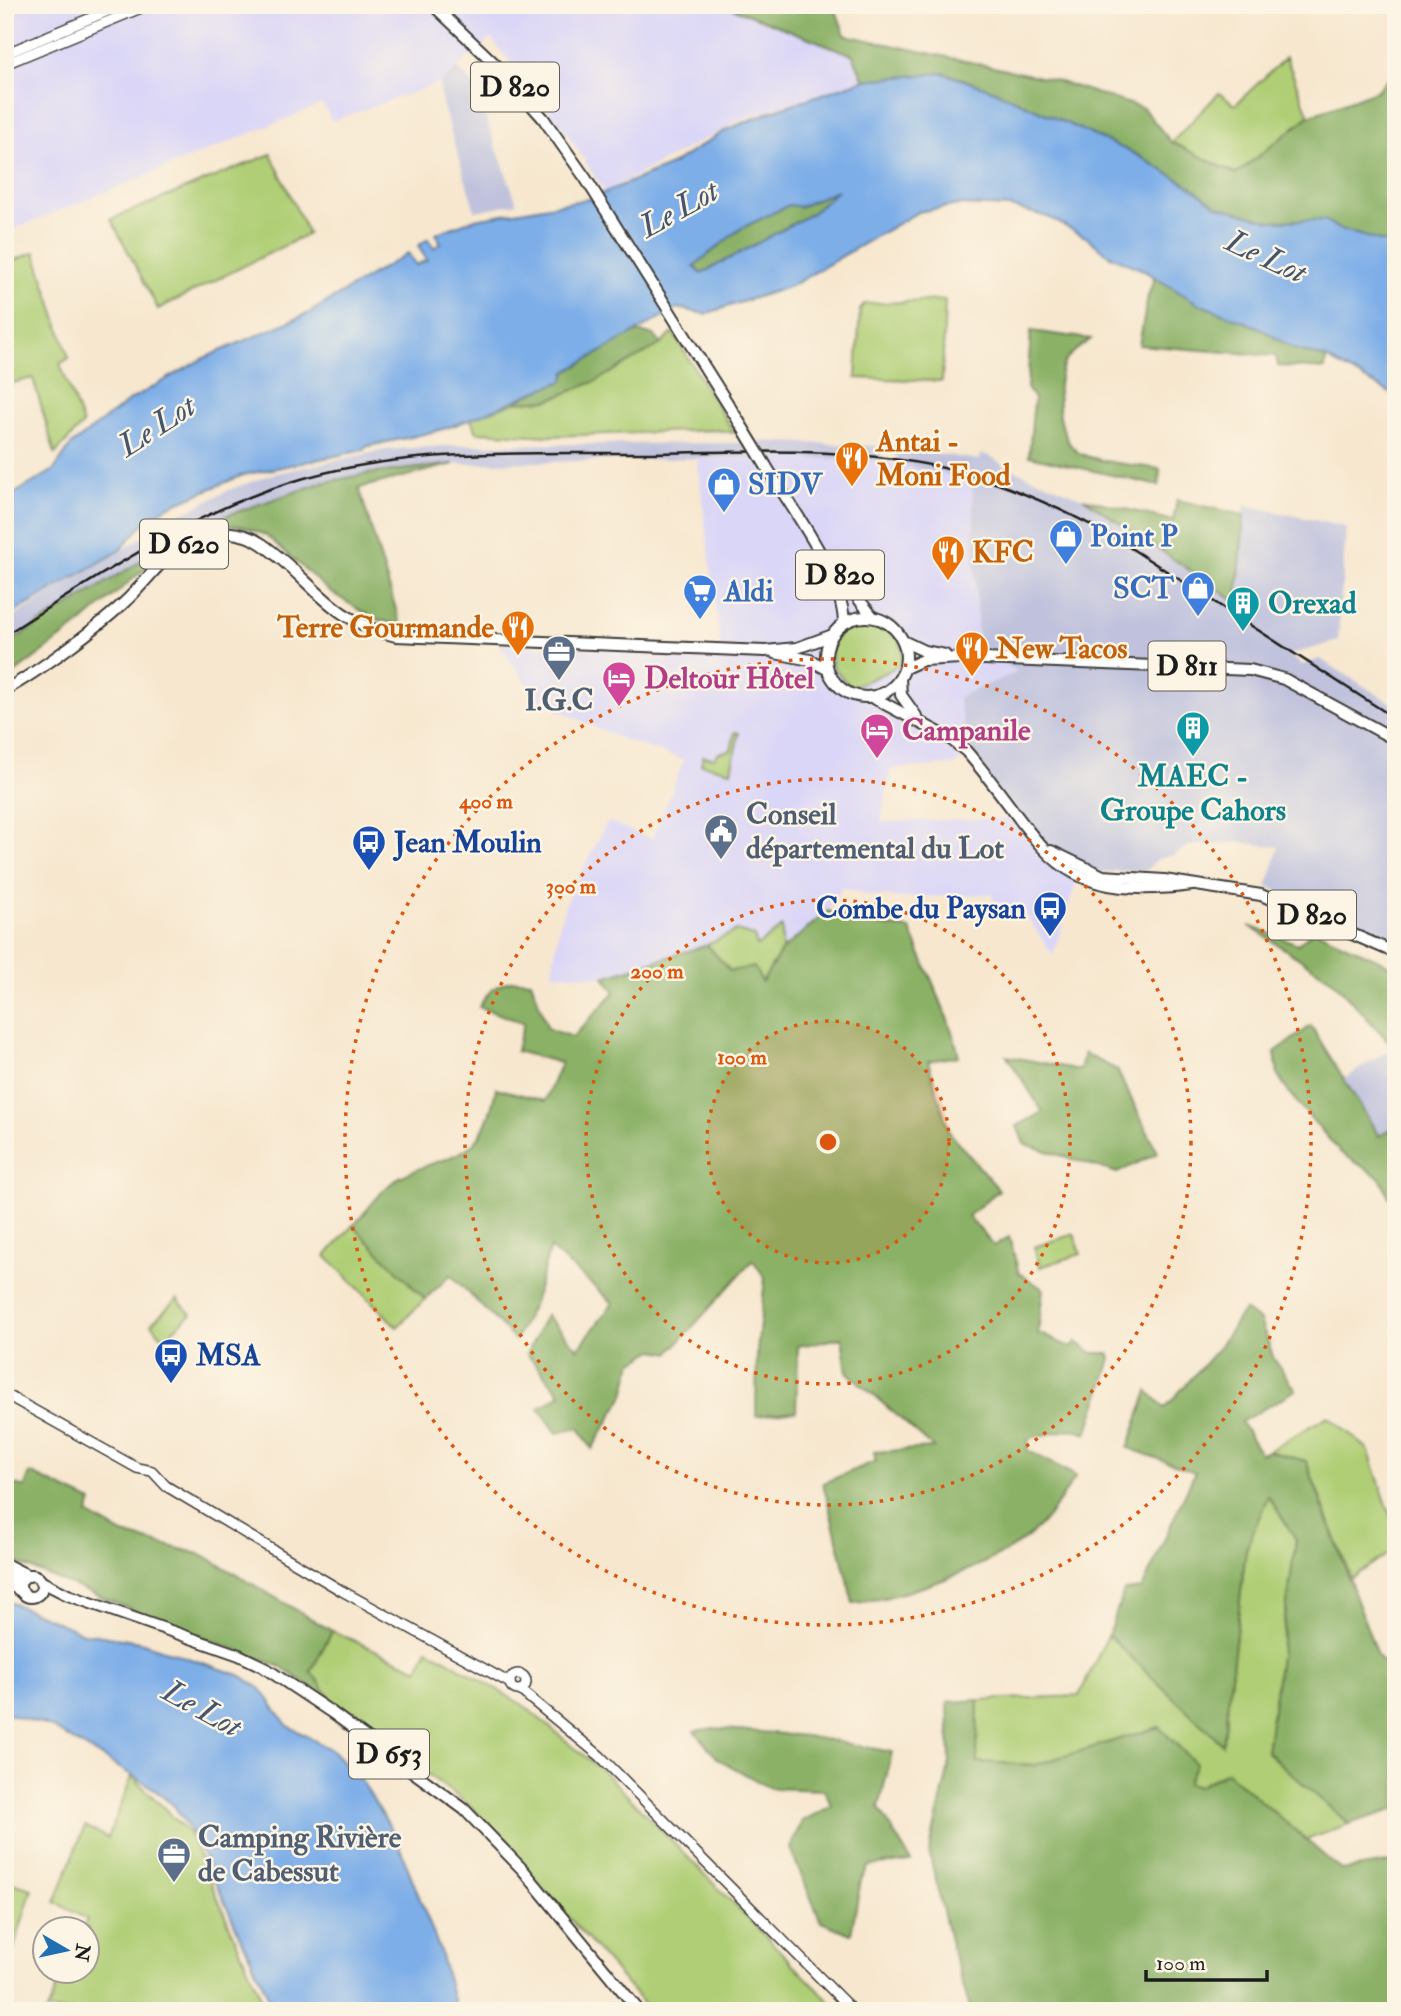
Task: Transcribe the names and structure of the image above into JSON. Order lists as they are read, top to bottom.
{
  "streets": {
    "main road": [
      "D 820",
      "D 620",
      "D 811",
      "D 653"
    ]
  },
  "crossings": [
    ["D 820", "D 620"],
    ["D 820", "D 811"],
    ["D 620", "D 811"]
  ],
  "water": ["Le Lot"],
  "places": {
    "restaurant": [
      "Antai - Moni Food",
      "KFC",
      "Terre Gourmande",
      "New Tacos"
    ],
    "shop": ["SIDV", "Point P", "SCT"],
    "supermarket": ["Aldi"],
    "building": ["Orexad", "MAEC - Groupe Cahors"],
    "office": ["I.G.C", "Camping Rivière de Cabessut"],
    "hotel": ["Deltour Hôtel", "Campanile"],
    "public building": ["Conseil départemental du Lot"],
    "bus stop": ["Jean Moulin", "Combe du Paysan", "MSA"]
  },
  "scale_bar": "100 m",
  "north": "right",
  "rings": [
    "400 m",
    "300 m",
    "200 m",
    "100 m"
  ]
}
